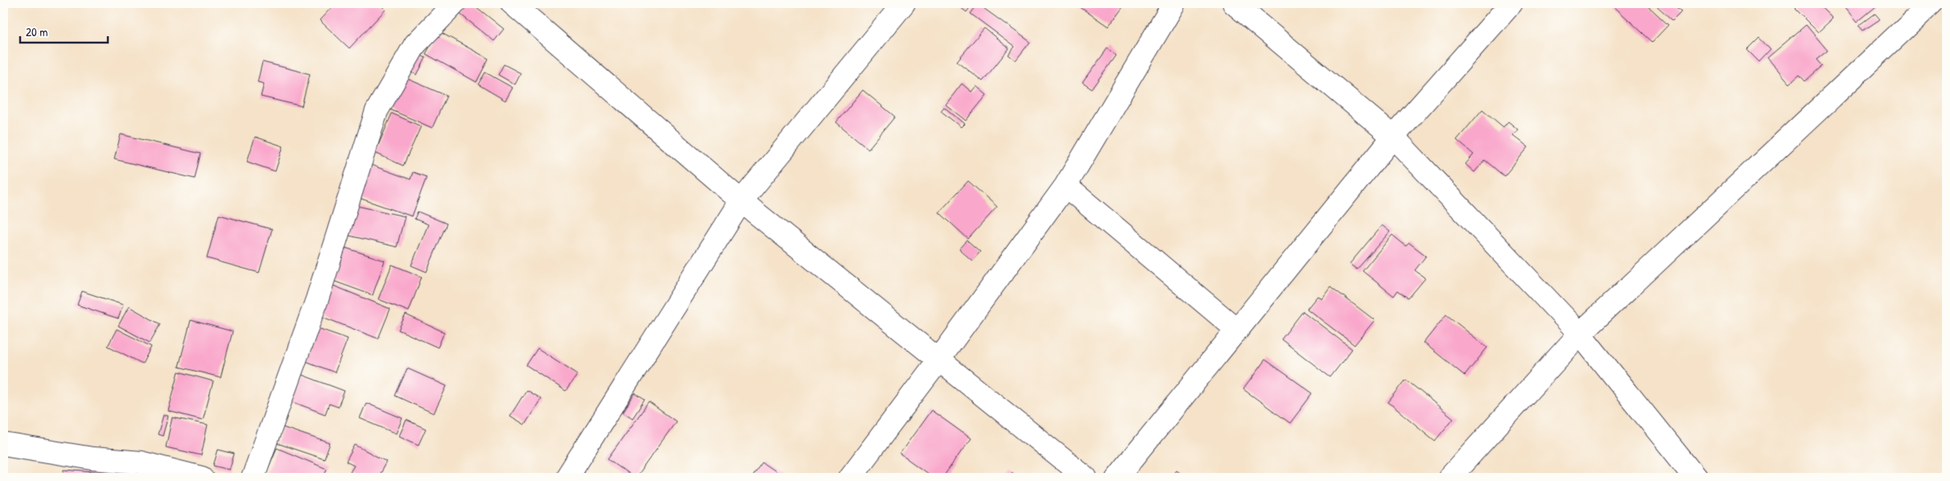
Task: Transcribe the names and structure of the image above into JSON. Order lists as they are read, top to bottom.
{
  "scale_bar": "20 m"
}
